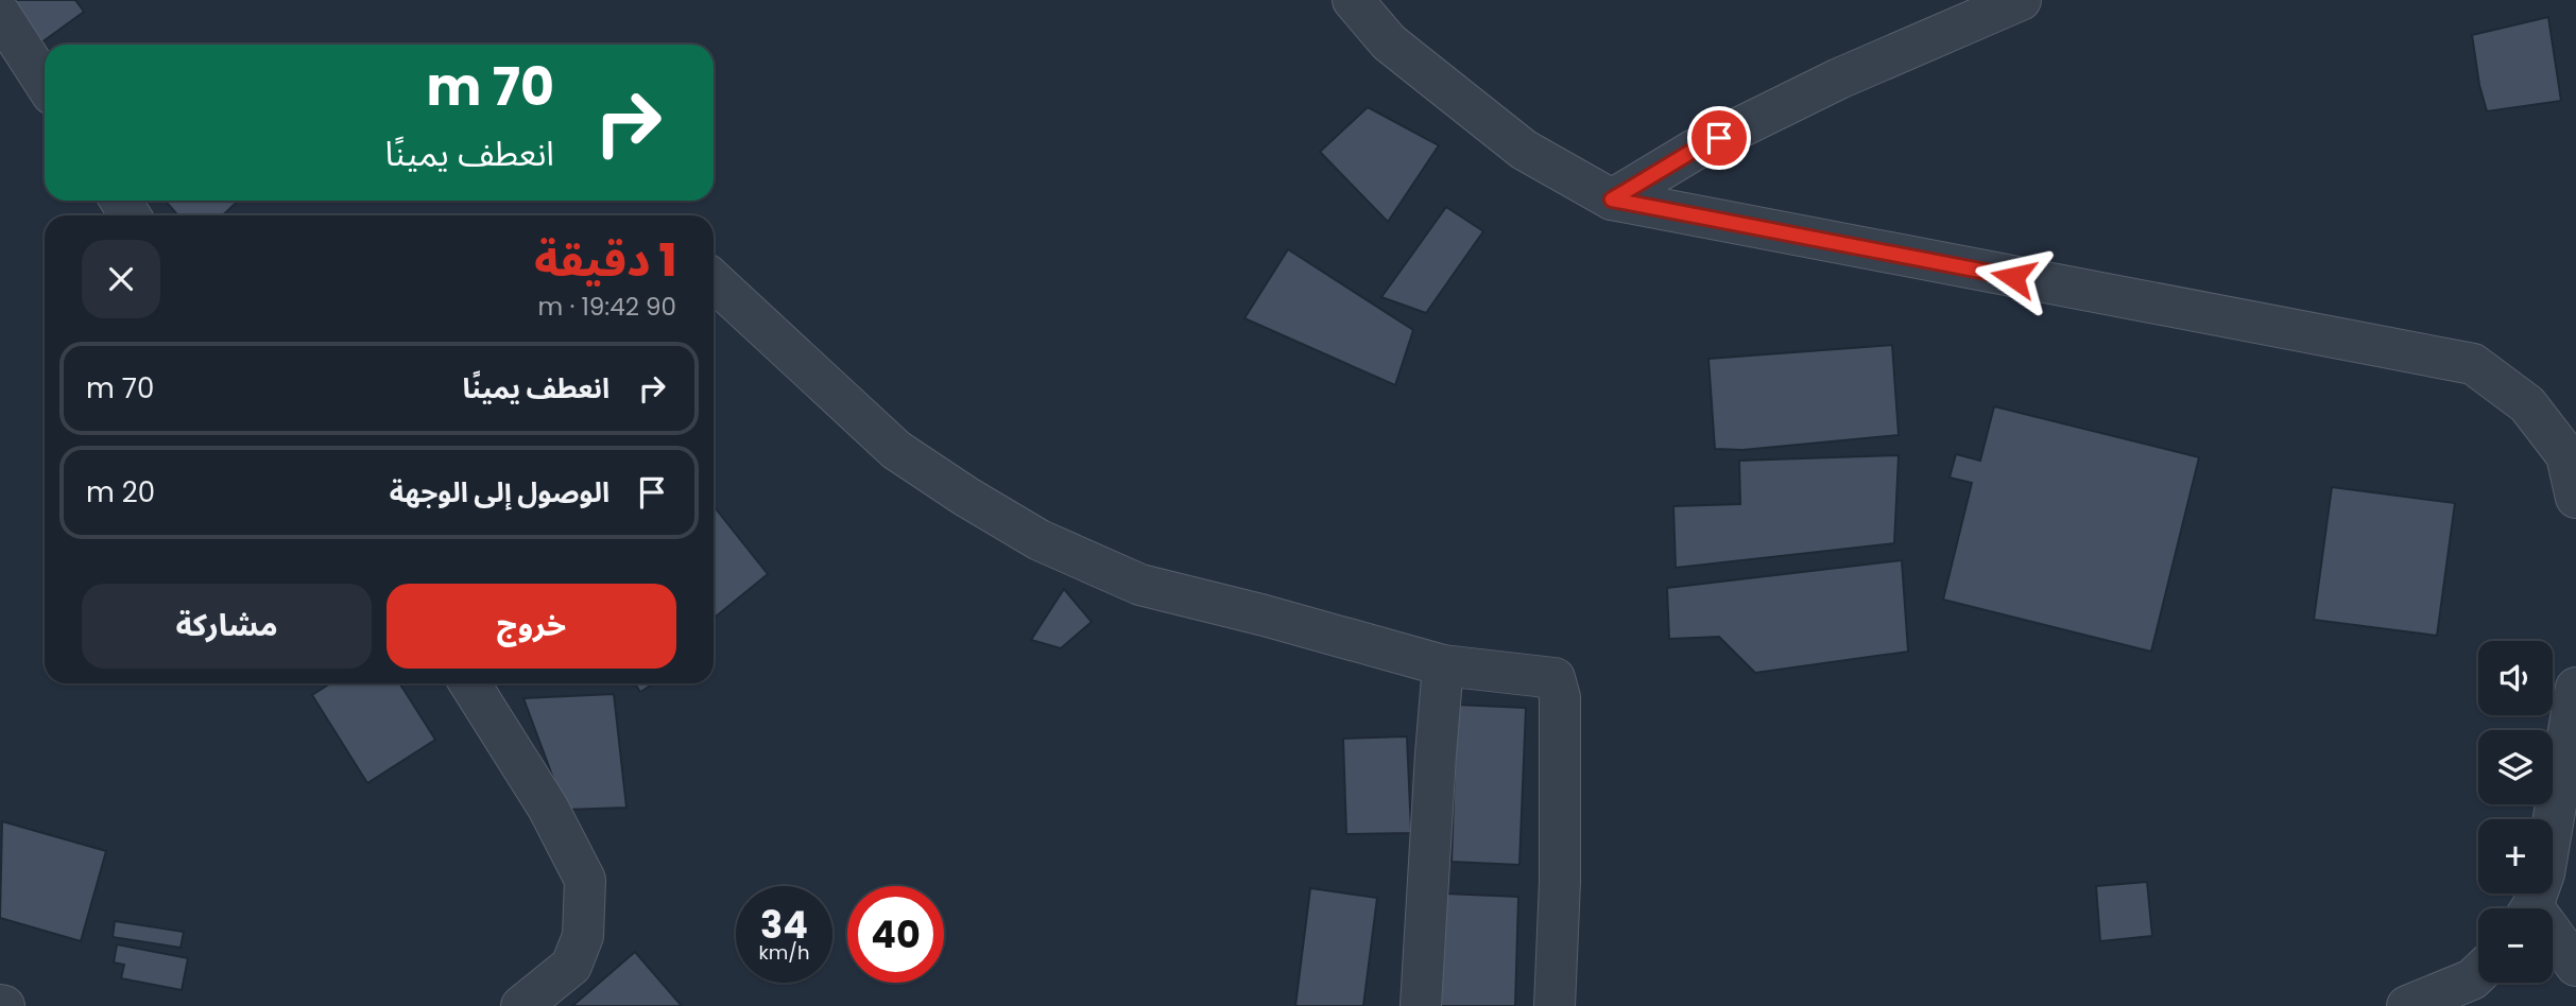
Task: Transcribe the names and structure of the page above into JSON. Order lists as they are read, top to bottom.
{
  "page": {
    "turn": ["70 m", "انعطف يمينًا"],
    "heading": ["1 دقيقة", "90 m · 19:42"],
    "list": [
      {
        "name": "انعطف يمينًا",
        "value": "70 m"
      },
      {
        "name": "الوصول إلى الوجهة",
        "value": "20 m"
      }
    ],
    "buttons": ["خروج", "مشاركة"],
    "map_buttons": ["+", "−"],
    "speed": "34 km/h",
    "limit": "40"
  }
}
